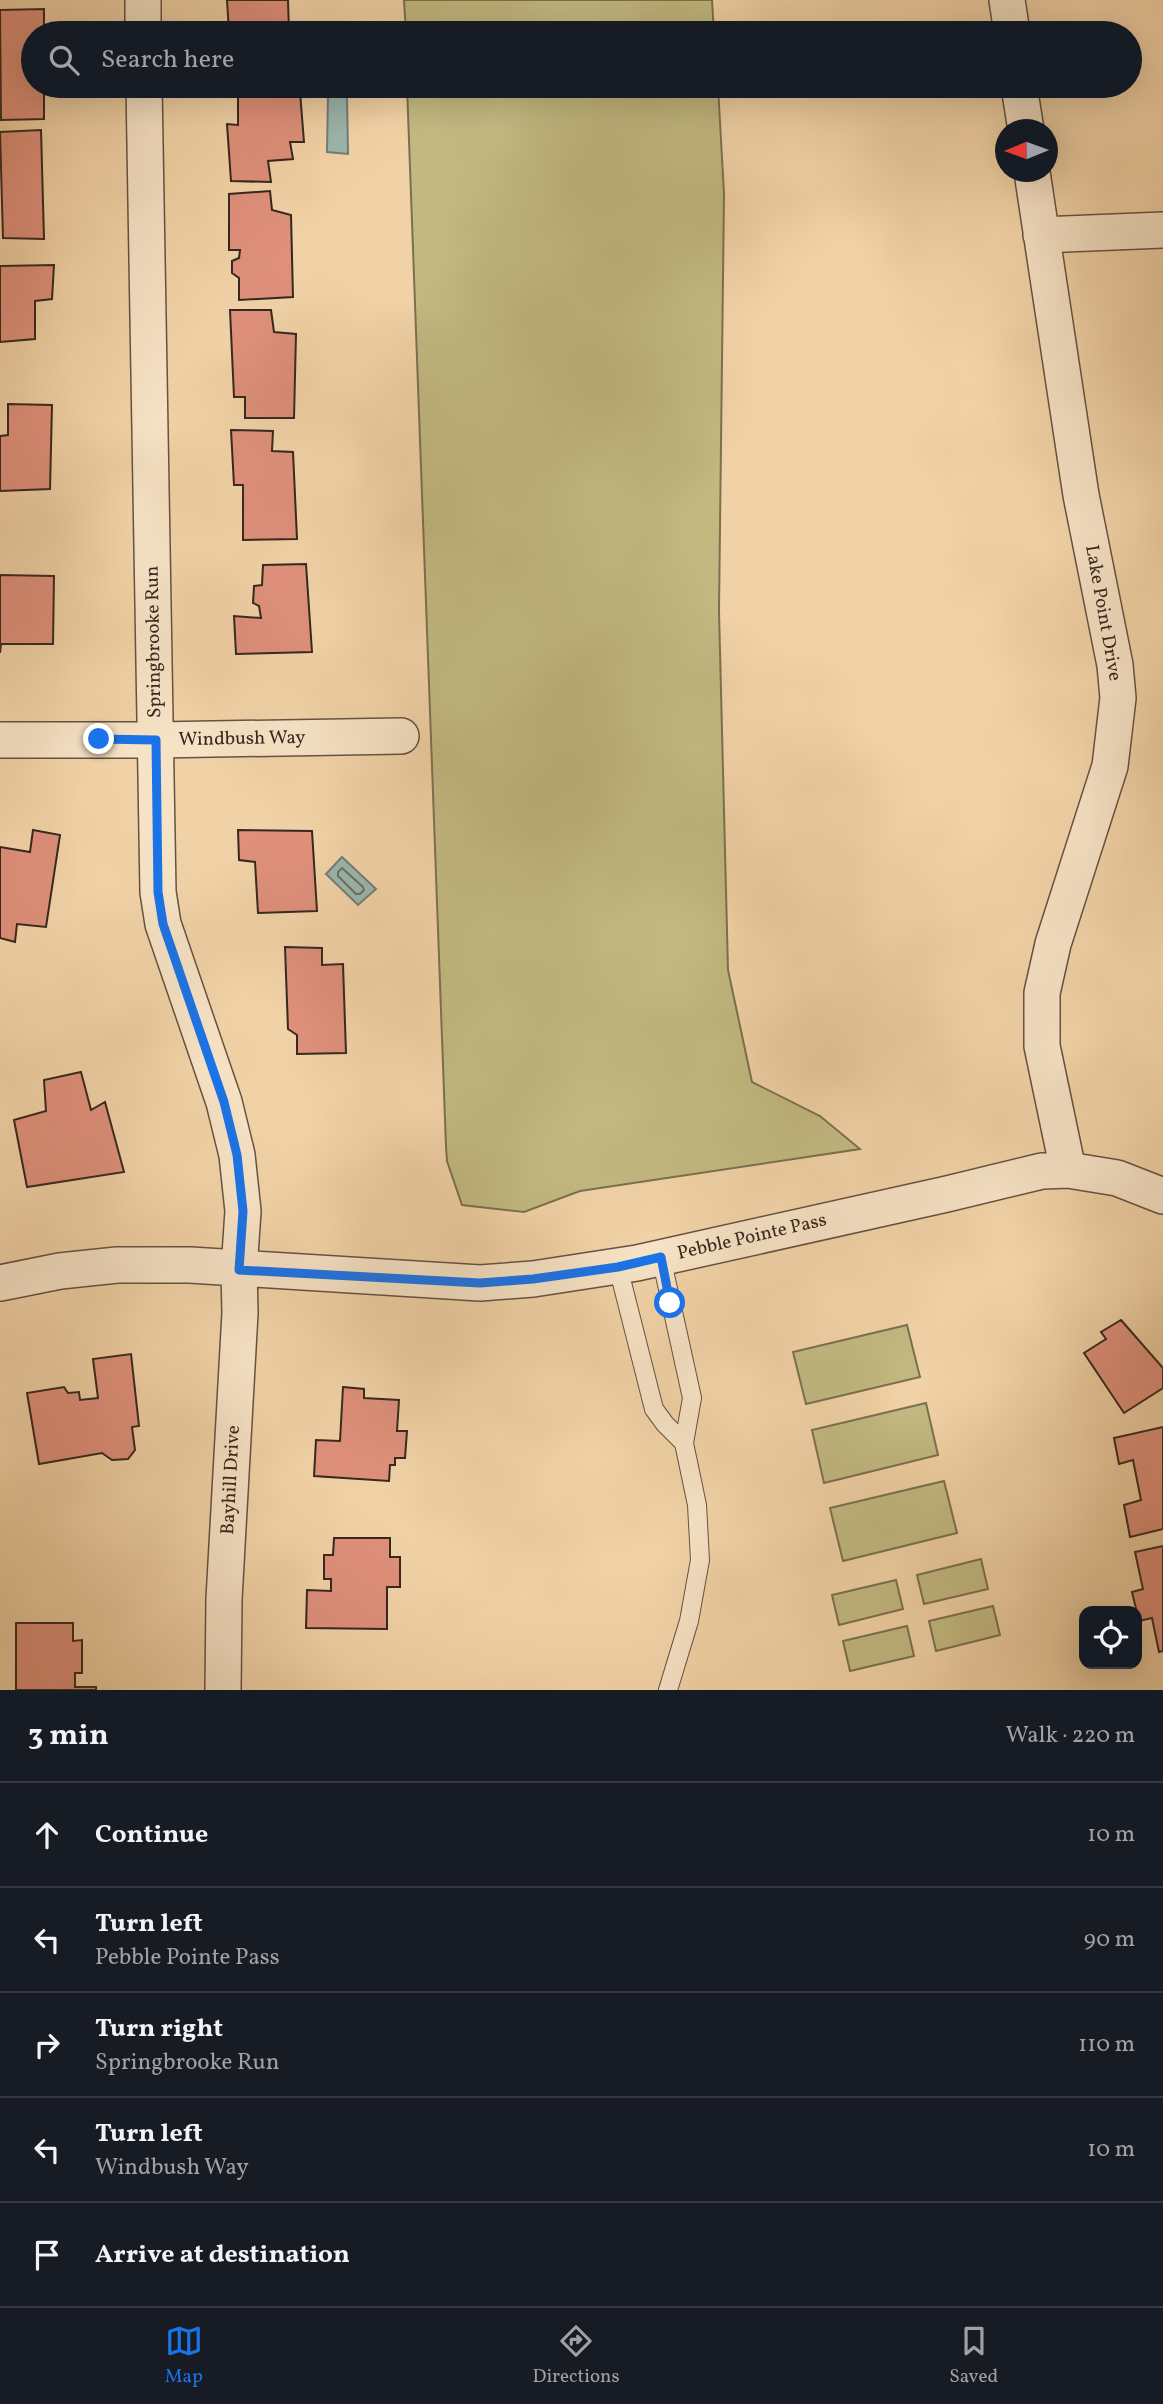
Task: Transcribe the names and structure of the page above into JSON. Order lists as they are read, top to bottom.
{
  "streets": {
    "street": [
      "Lake Point Drive",
      "Springbrooke Run",
      "Windbush Way",
      "Pebble Pointe Pass",
      "Bayhill Drive"
    ]
  },
  "crossings": [
    ["Lake Point Drive", "Pebble Pointe Pass"],
    ["Springbrooke Run", "Windbush Way"],
    ["Springbrooke Run", "Pebble Pointe Pass"],
    ["Springbrooke Run", "Bayhill Drive"],
    ["Pebble Pointe Pass", "Bayhill Drive"]
  ],
  "north": "left",
  "page": {
    "search": "Search here",
    "heading": ["3 min", "Walk · 220 m"],
    "list": [
      ["Continue", "10 m"],
      ["Turn left", "Pebble Pointe Pass", "90 m"],
      ["Turn right", "Springbrooke Run", "110 m"],
      ["Turn left", "Windbush Way", "10 m"],
      "Arrive at destination"
    ],
    "nav": ["Map", "Directions", "Saved"]
  }
}
